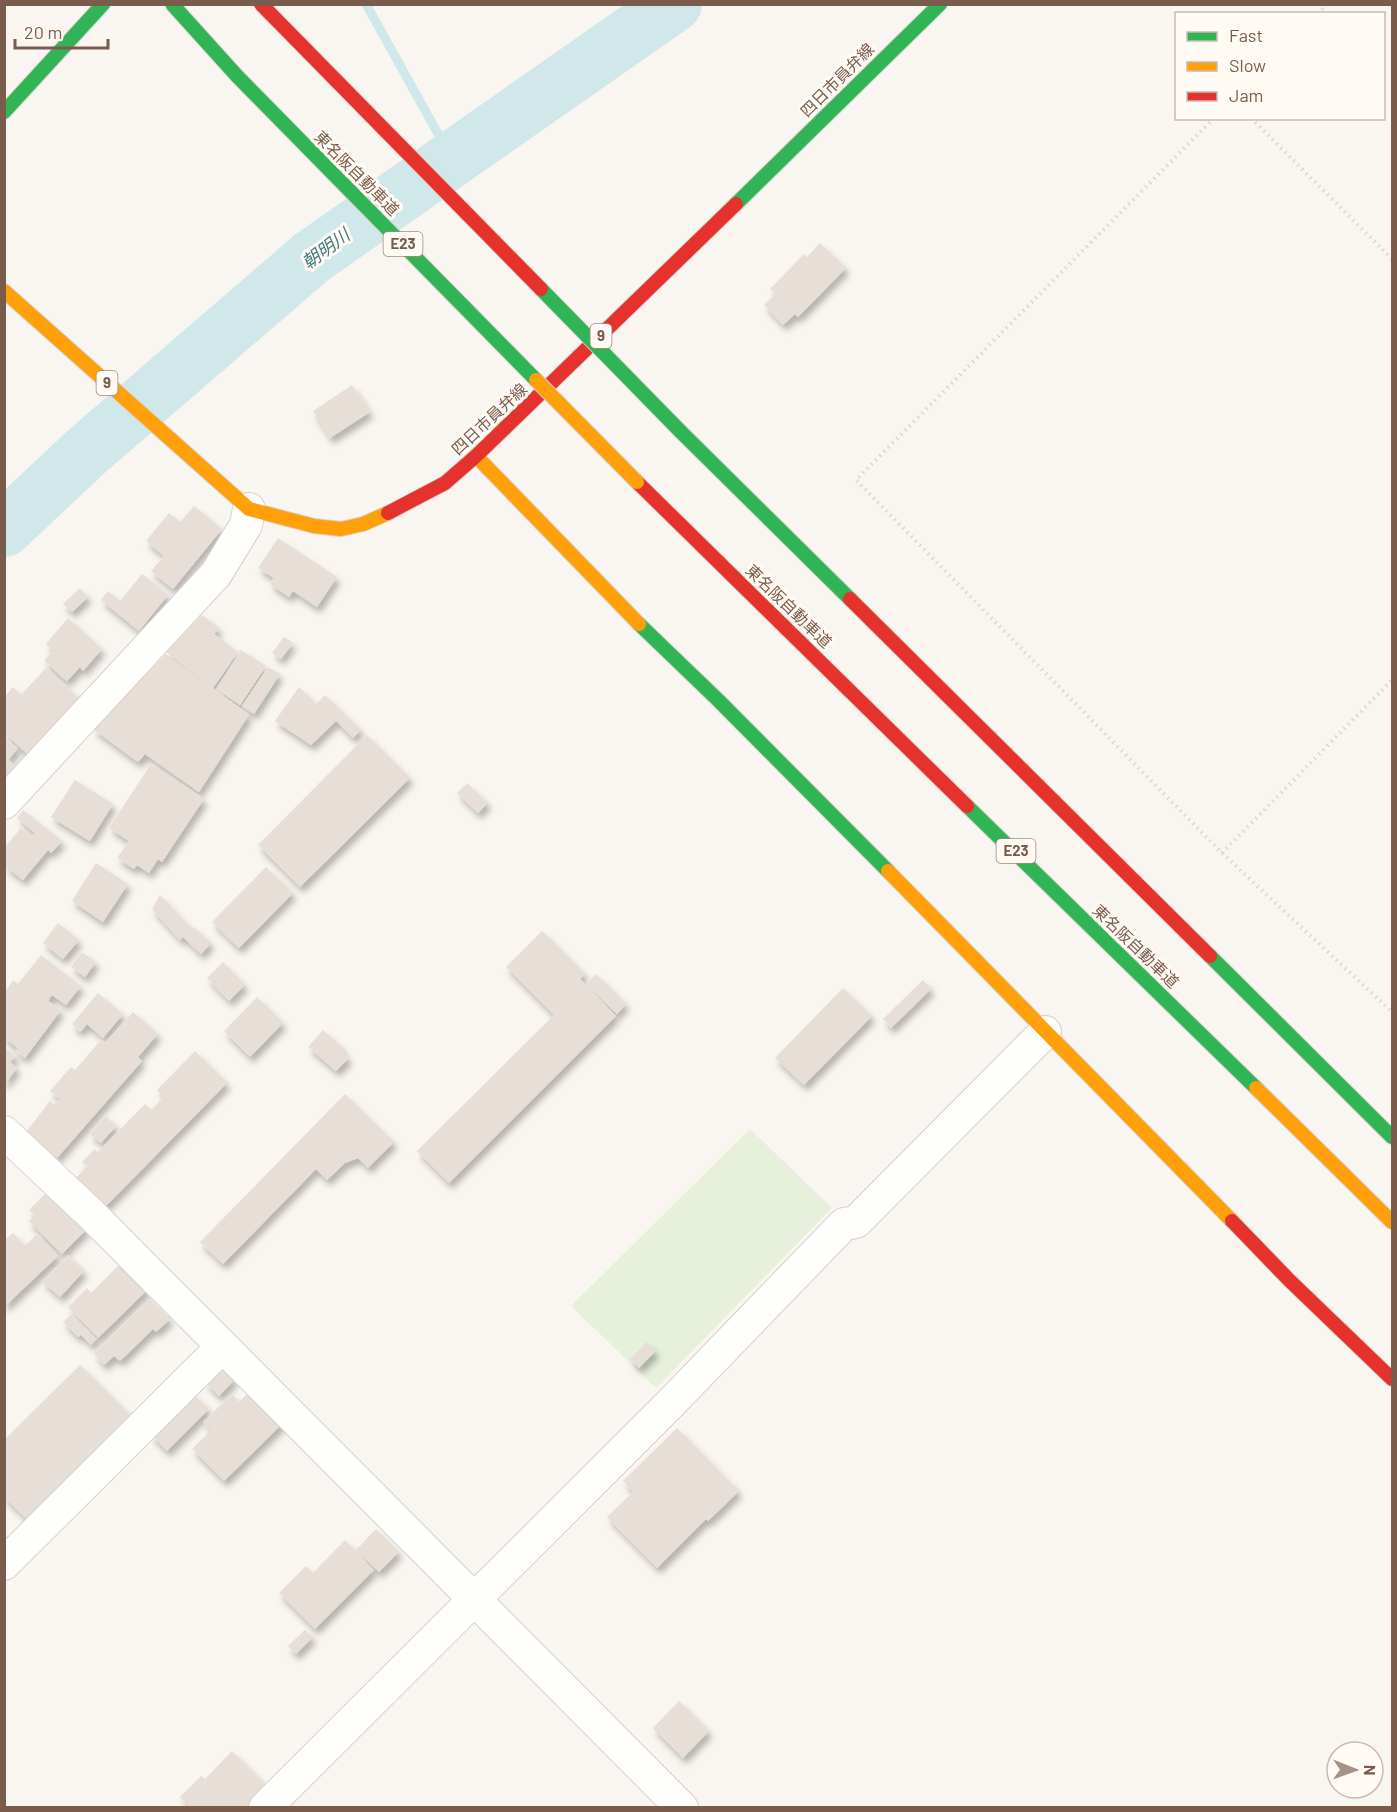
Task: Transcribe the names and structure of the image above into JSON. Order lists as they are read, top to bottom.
{
  "streets": {
    "main road": [
      "四日市員弁線",
      "東名阪自動車道",
      "E23",
      "9"
    ]
  },
  "water": ["朝明川"],
  "legend": ["Fast", "Slow", "Jam"],
  "scale_bar": "20 m",
  "north": "right"
}
